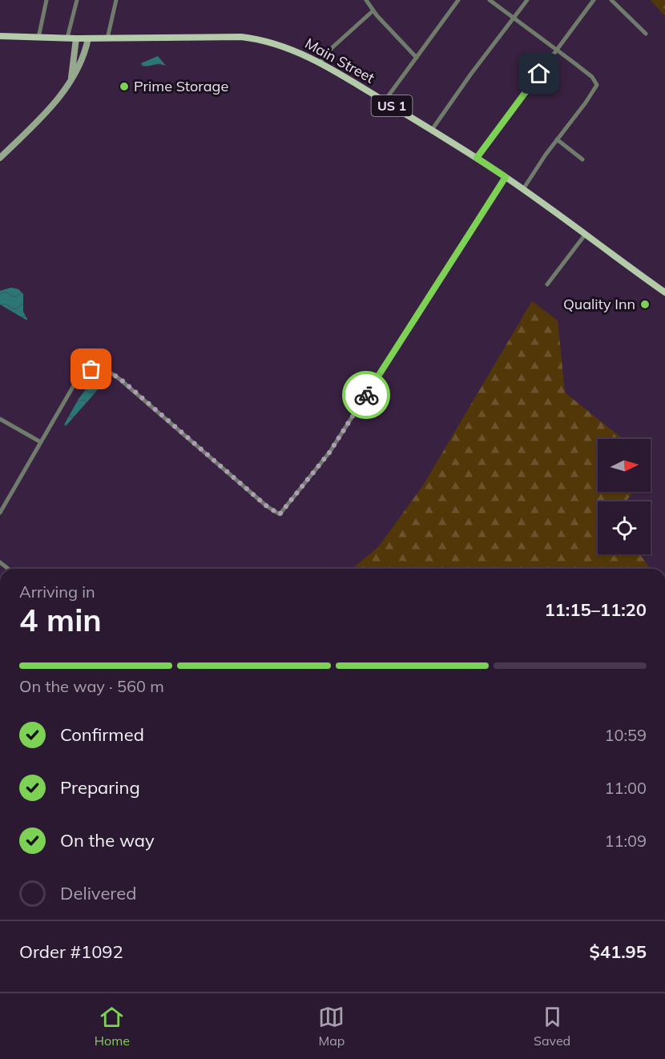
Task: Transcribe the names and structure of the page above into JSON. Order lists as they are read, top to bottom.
{
  "streets": {
    "main road": ["Main Street", "US 1"]
  },
  "places": ["Prime Storage", "Quality Inn"],
  "north": "right",
  "page": {
    "heading": ["4 min", "Arriving in", "11:15–11:20"],
    "panel": ["Order #1092", "$41.95"],
    "bar": "On the way · 560 m",
    "list": [
      ["Confirmed", "10:59"],
      ["Preparing", "11:00"],
      ["On the way", "11:09"],
      "Delivered"
    ],
    "tabs": ["Home", "Map", "Saved"]
  }
}
